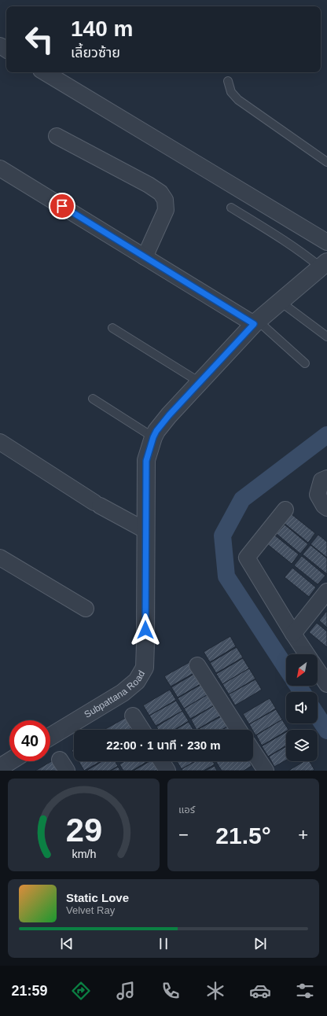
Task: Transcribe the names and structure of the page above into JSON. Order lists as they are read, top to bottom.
{
  "streets": {
    "street": ["Subpattana Road"]
  },
  "north": "bottom left",
  "page": {
    "turn": ["140 m", "เลี้ยวซ้าย"],
    "limit": "40",
    "trip": "22:00 · 1 นาที · 230 m",
    "tile": "แอร์",
    "heat": ["−", "21.5°", "+"],
    "song": ["Static Love", "Velvet Ray"],
    "tabs": "21:59",
    "gauge": ["29", "km/h"]
  }
}
